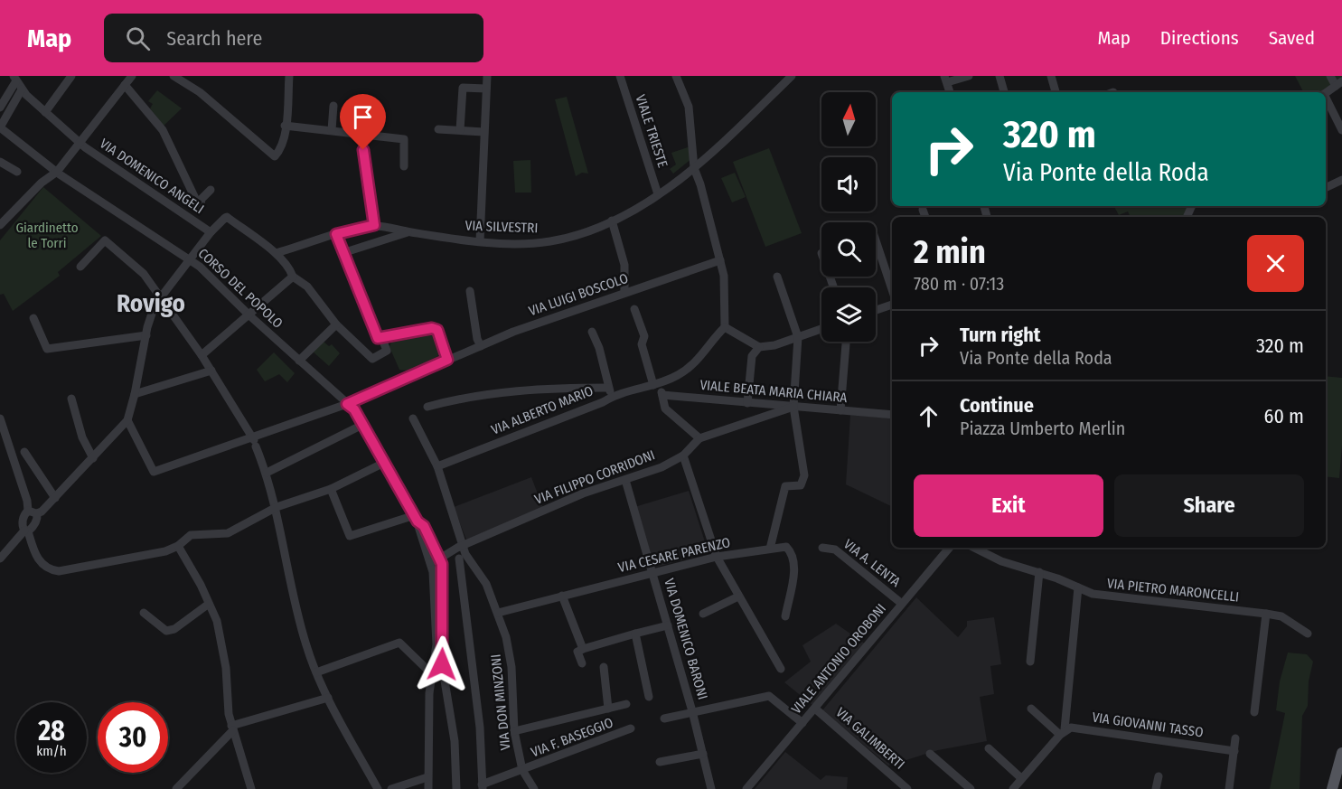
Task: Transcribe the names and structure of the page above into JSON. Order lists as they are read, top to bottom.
{
  "streets": {
    "street": [
      "VIALE TRIESTE",
      "VIA DOMENICO ANGELI",
      "VIA SILVESTRI",
      "CORSO DEL POPOLO",
      "VIA LUIGI BOSCOLO",
      "VIALE BEATA MARIA CHIARA",
      "VIA ALBERTO MARIO",
      "VIA FILIPPO CORRIDONI",
      "VIA CESARE PARENZO",
      "VIA A. LENTA",
      "VIA PIETRO MARONCELLI",
      "VIA DOMENICO BARONI",
      "VIALE ANTONIO OROBONI",
      "VIA DON MINZONI",
      "VIA GIOVANNI TASSO",
      "VIA F. BASEGGIO",
      "VIA GALIMBERTI"
    ]
  },
  "crossings": [
    ["VIALE TRIESTE", "VIA SILVESTRI"],
    ["CORSO DEL POPOLO", "VIA LUIGI BOSCOLO"],
    ["VIALE BEATA MARIA CHIARA", "VIA FILIPPO CORRIDONI"],
    ["VIA FILIPPO CORRIDONI", "VIA DOMENICO BARONI"],
    ["VIA FILIPPO CORRIDONI", "VIA DON MINZONI"],
    ["VIA CESARE PARENZO", "VIA DOMENICO BARONI"],
    ["VIA CESARE PARENZO", "VIA DON MINZONI"],
    ["VIA A. LENTA", "VIALE ANTONIO OROBONI"],
    ["VIALE ANTONIO OROBONI", "VIA GALIMBERTI"],
    ["VIA DON MINZONI", "VIA F. BASEGGIO"]
  ],
  "districts": ["Rovigo"],
  "parks": ["Giardinetto le Torri"],
  "north": "top",
  "page": {
    "header": "Map",
    "search": "Search here",
    "nav": ["Map", "Directions", "Saved"],
    "turn": ["320 m", "Via Ponte della Roda"],
    "heading": ["2 min", "780 m · 07:13"],
    "list": [
      {
        "name": "Turn right",
        "note": "Via Ponte della Roda",
        "value": "320 m"
      },
      {
        "name": "Continue",
        "note": "Piazza Umberto Merlin",
        "value": "60 m"
      }
    ],
    "buttons": ["Exit", "Share"],
    "speed": "28 km/h",
    "limit": "30"
  }
}
